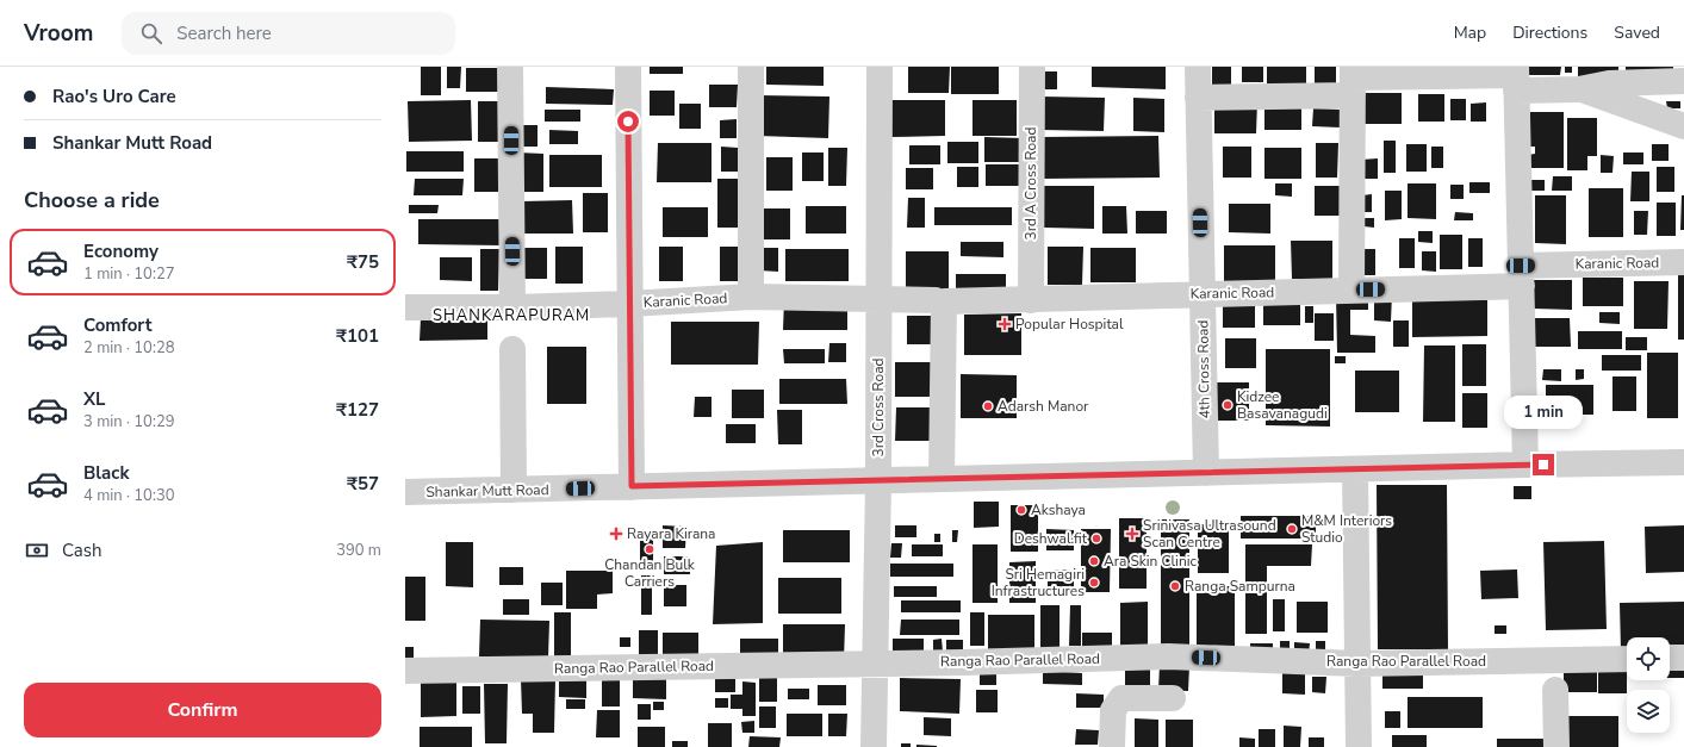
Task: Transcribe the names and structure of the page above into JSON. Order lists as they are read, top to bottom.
{
  "streets": {
    "street": [
      "3rd A Cross Road",
      "Karanic Road",
      "4th Cross Road",
      "3rd Cross Road",
      "Shankar Mutt Road",
      "Ranga Rao Parallel Road"
    ]
  },
  "crossings": [
    ["3rd A Cross Road", "Karanic Road"],
    ["Karanic Road", "4th Cross Road"],
    ["Karanic Road", "3rd Cross Road"],
    ["4th Cross Road", "Shankar Mutt Road"],
    ["3rd Cross Road", "Shankar Mutt Road"],
    ["3rd Cross Road", "Ranga Rao Parallel Road"]
  ],
  "districts": ["SHANKARAPURAM"],
  "places": {
    "health": ["Popular Hospital", "Rayara Kirana", "Srinivasa Ultrasound Scan Centre"],
    "other": [
      "Kidzee Basavanagudi",
      "Adarsh Manor",
      "Akshaya",
      "M&M Interiors Studio",
      "Deshwal.fit",
      "Chandan Bulk Carriers",
      "Ara Skin Clinic",
      "Sri Hemagiri Infrastructures",
      "Ranga Sampurna"
    ]
  },
  "page": {
    "header": "Vroom",
    "search": "Search here",
    "nav": ["Map", "Directions", "Saved"],
    "banner": ["Rao's Uro Care", "Shankar Mutt Road"],
    "heading": "Choose a ride",
    "list": [
      {
        "name": "Economy",
        "note": "1 min · 10:27",
        "value": "₹75"
      },
      {
        "name": "Comfort",
        "note": "2 min · 10:28",
        "value": "₹101"
      },
      {
        "name": "XL",
        "note": "3 min · 10:29",
        "value": "₹127"
      },
      {
        "name": "Black",
        "note": "4 min · 10:30",
        "value": "₹57"
      }
    ],
    "bubble": "1 min",
    "pay": ["Cash", "390 m"],
    "buttons": "Confirm"
  }
}
